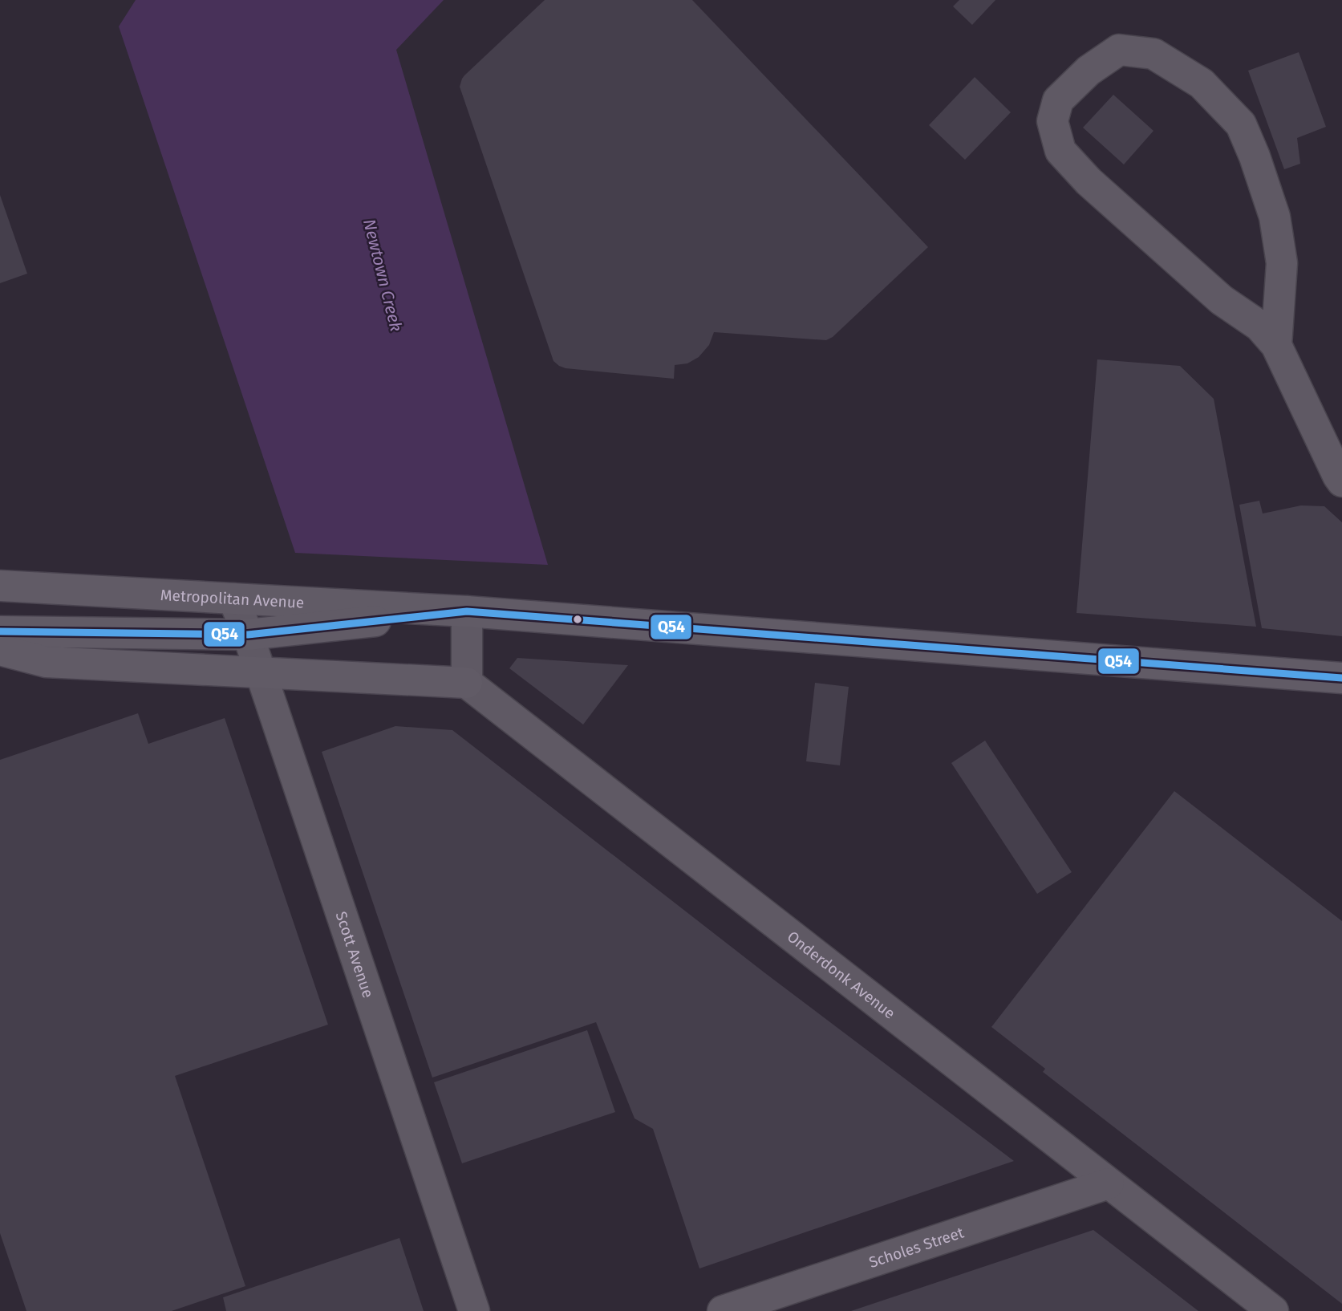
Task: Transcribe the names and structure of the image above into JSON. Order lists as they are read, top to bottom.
{
  "streets": {
    "main road": ["Metropolitan Avenue"],
    "street": ["Scott Avenue", "Onderdonk Avenue", "Scholes Street"]
  },
  "crossings": [
    ["Metropolitan Avenue", "Scott Avenue"],
    ["Onderdonk Avenue", "Scholes Street"]
  ],
  "water": ["Newtown Creek"],
  "lines": ["transit line Q54"]
}
